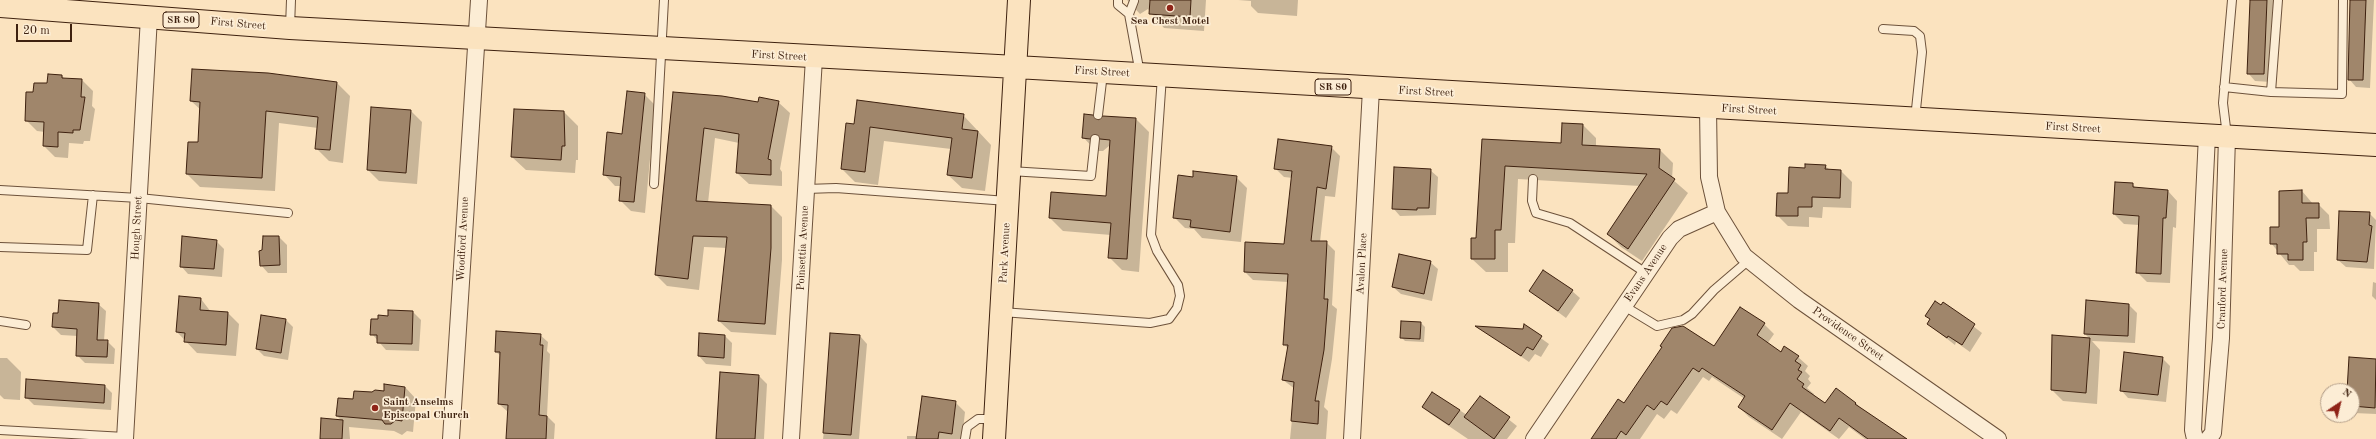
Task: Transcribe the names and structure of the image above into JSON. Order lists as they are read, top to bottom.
{
  "streets": {
    "main road": ["SR 80", "First Street", "Park Avenue"],
    "street": [
      "Hough Street",
      "Woodford Avenue",
      "Poinsettia Avenue",
      "Avalon Place",
      "Evans Avenue",
      "Cranford Avenue",
      "Providence Street"
    ]
  },
  "crossings": [
    ["First Street", "Hough Street"],
    ["First Street", "Woodford Avenue"],
    ["First Street", "Poinsettia Avenue"],
    ["First Street", "Park Avenue"],
    ["First Street", "Avalon Place"],
    ["First Street", "Cranford Avenue"],
    ["Evans Avenue", "Providence Street"]
  ],
  "places": ["Sea Chest Motel", "Saint Anselms Episcopal Church"],
  "scale_bar": "20 m",
  "north": "top right"
}
